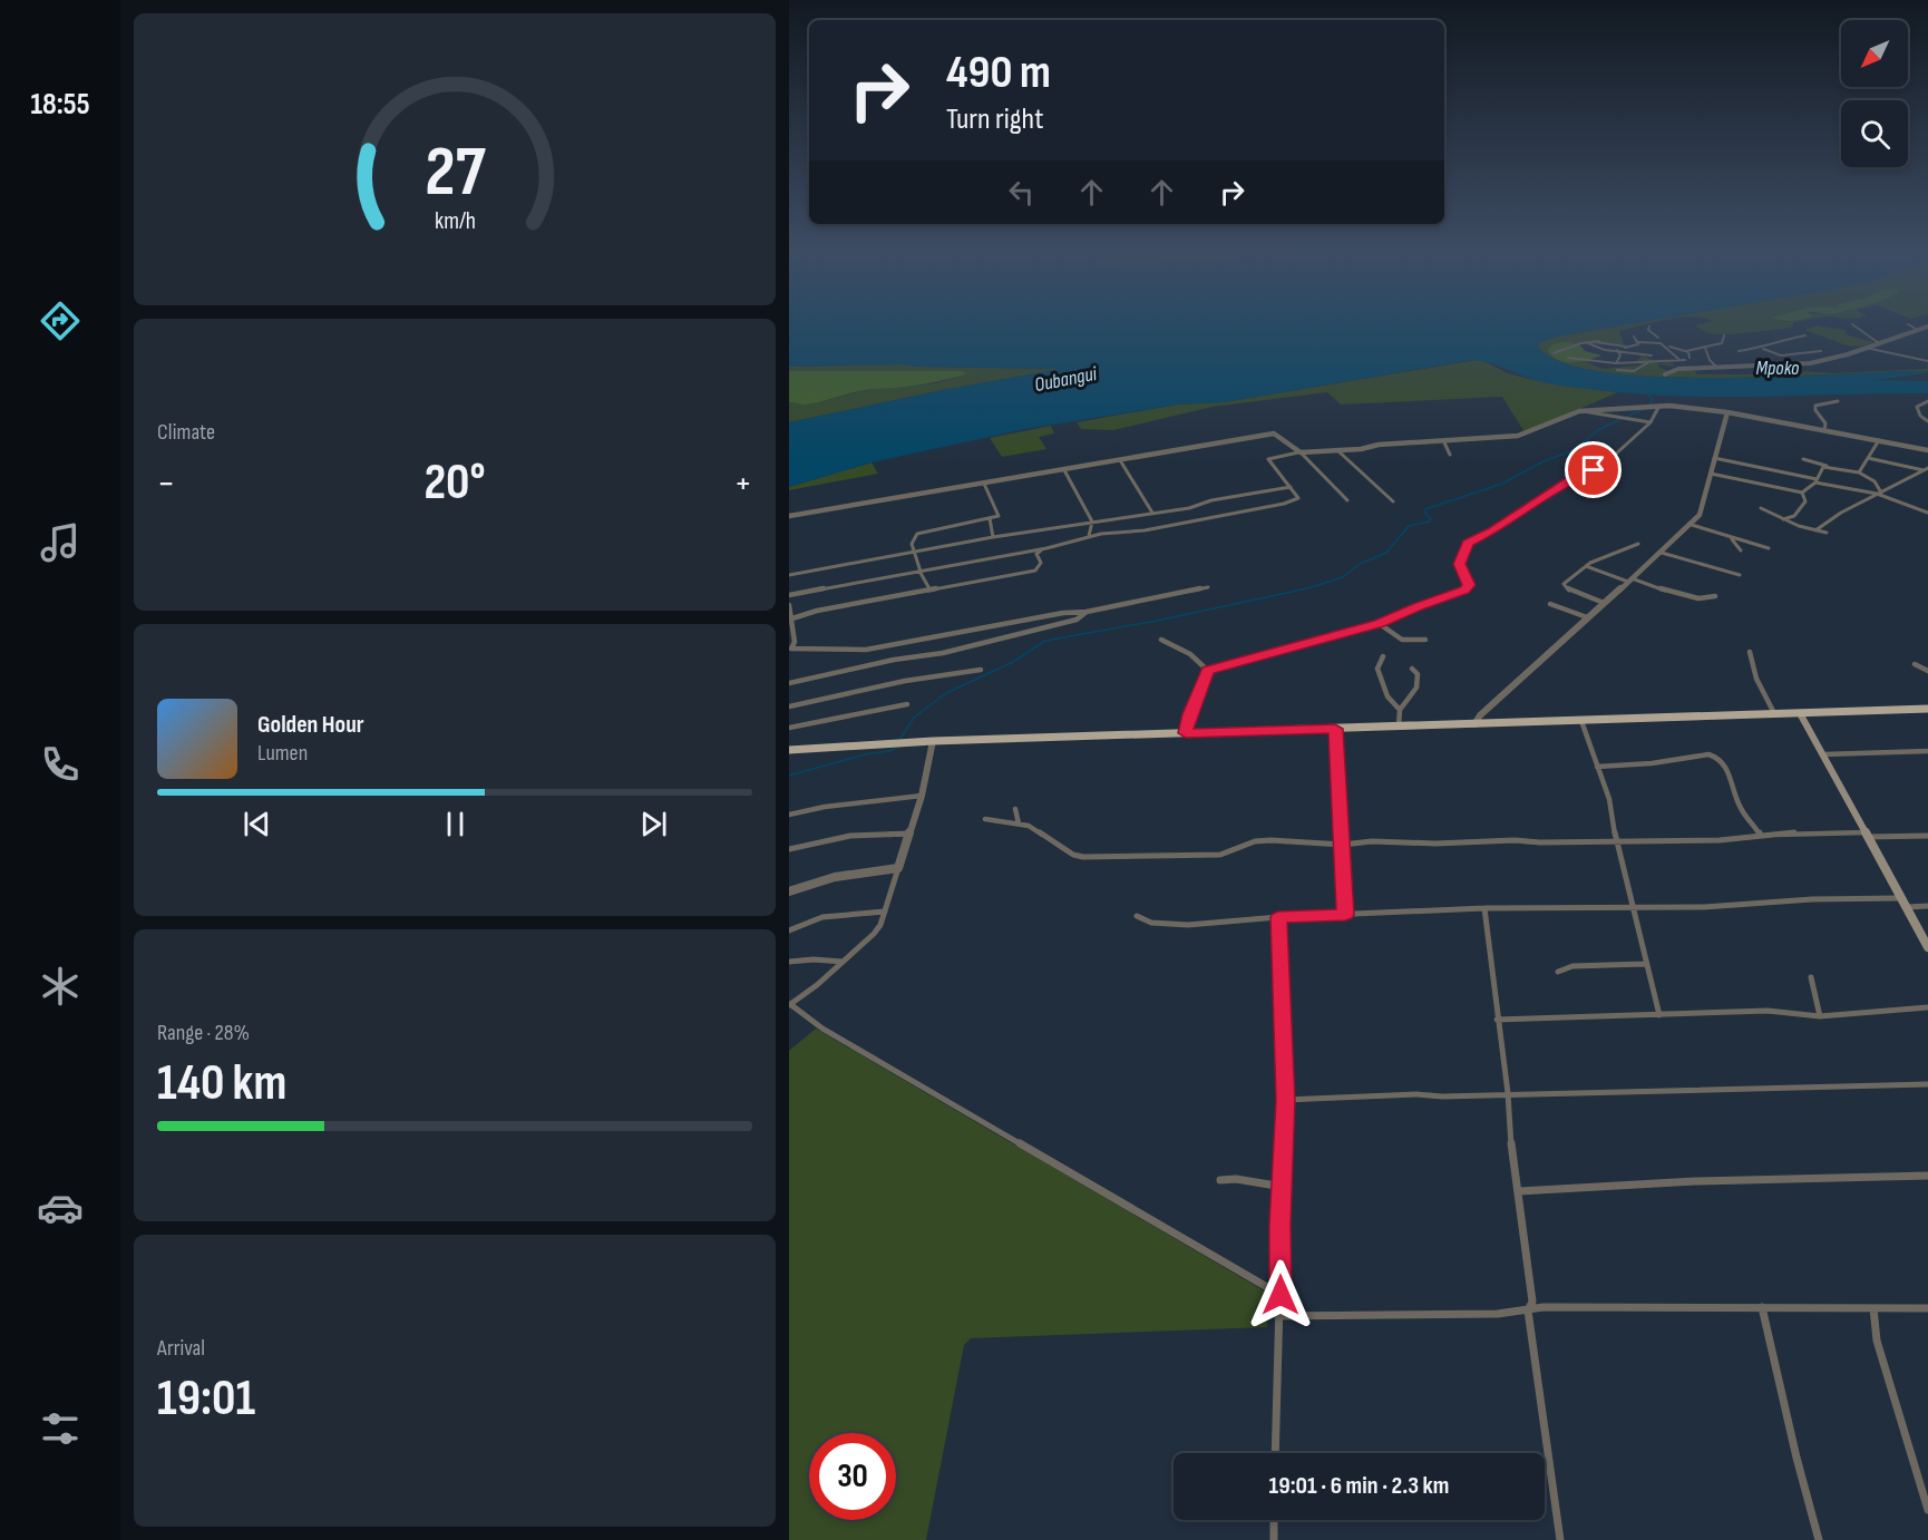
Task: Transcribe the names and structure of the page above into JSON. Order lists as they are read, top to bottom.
{
  "water": ["Mpoko", "Oubangui"],
  "north": "bottom left",
  "page": {
    "tabs": "18:55",
    "turn": ["490 m", "Turn right"],
    "tile": [
      "Climate",
      ["Range · 28%", "140 km"],
      ["Arrival", "19:01"]
    ],
    "heat": ["−", "20°", "+"],
    "song": ["Golden Hour", "Lumen"],
    "limit": "30",
    "trip": "19:01 · 6 min · 2.3 km",
    "gauge": ["27", "km/h"]
  }
}
